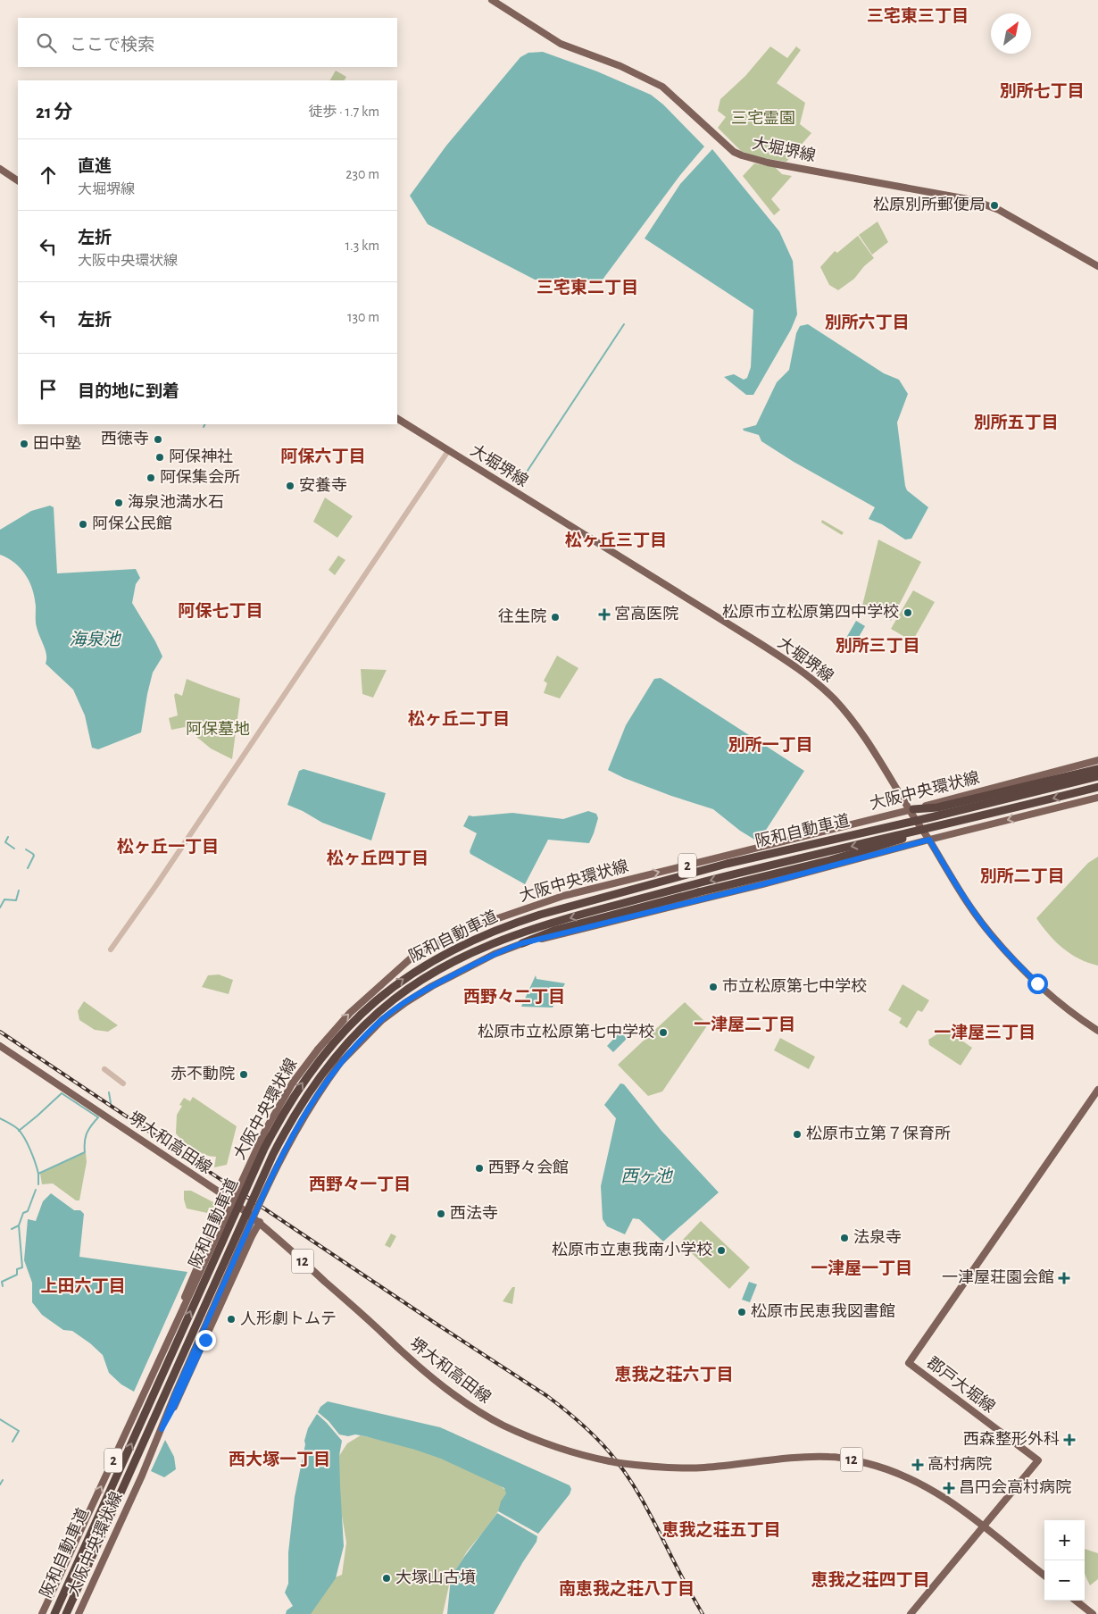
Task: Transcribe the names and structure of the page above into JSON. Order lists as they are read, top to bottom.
{
  "streets": {
    "highway": ["阪和自動車道"],
    "main road": [
      "大堀堺線",
      "大阪中央環状線",
      "2",
      "堺大和高田線",
      "12",
      "郡戸大堀線"
    ]
  },
  "crossings": [
    ["大堀堺線", "大阪中央環状線"],
    ["堺大和高田線", "郡戸大堀線"]
  ],
  "districts": [
    "三宅東三丁目",
    "別所七丁目",
    "三宅東二丁目",
    "別所六丁目",
    "別所五丁目",
    "阿保六丁目",
    "松ヶ丘三丁目",
    "阿保七丁目",
    "別所三丁目",
    "松ヶ丘二丁目",
    "別所一丁目",
    "松ヶ丘一丁目",
    "松ヶ丘四丁目",
    "別所二丁目",
    "西野々二丁目",
    "一津屋二丁目",
    "一津屋三丁目",
    "西野々一丁目",
    "一津屋一丁目",
    "上田六丁目",
    "恵我之荘六丁目",
    "西大塚一丁目",
    "恵我之荘五丁目",
    "恵我之荘四丁目",
    "南恵我之荘八丁目"
  ],
  "water": ["海泉池", "西ヶ池"],
  "parks": ["三宅霊園", "阿保墓地"],
  "places": {
    "other": [
      "松原別所郵便局",
      "西徳寺",
      "田中塾",
      "阿保神社",
      "阿保集会所",
      "安養寺",
      "海泉池満水石",
      "阿保公民館",
      "松原市立松原第四中学校",
      "往生院",
      "市立松原第七中学校",
      "松原市立松原第七中学校",
      "赤不動院",
      "松原市立第７保育所",
      "西野々会館",
      "西法寺",
      "法泉寺",
      "松原市立恵我南小学校",
      "松原市民恵我図書館",
      "人形劇トムテ",
      "大塚山古墳"
    ],
    "health": [
      "宮高医院",
      "一津屋荘園会館",
      "西森整形外科",
      "高村病院",
      "昌円会高村病院"
    ]
  },
  "north": "top right",
  "page": {
    "search": "ここで検索",
    "heading": ["21 分", "徒歩 · 1.7 km"],
    "list": [
      ["直進", "大堀堺線", "230 m"],
      ["左折", "大阪中央環状線", "1.3 km"],
      ["左折", "130 m"],
      "目的地に到着"
    ],
    "map_buttons": ["+", "−"]
  }
}
